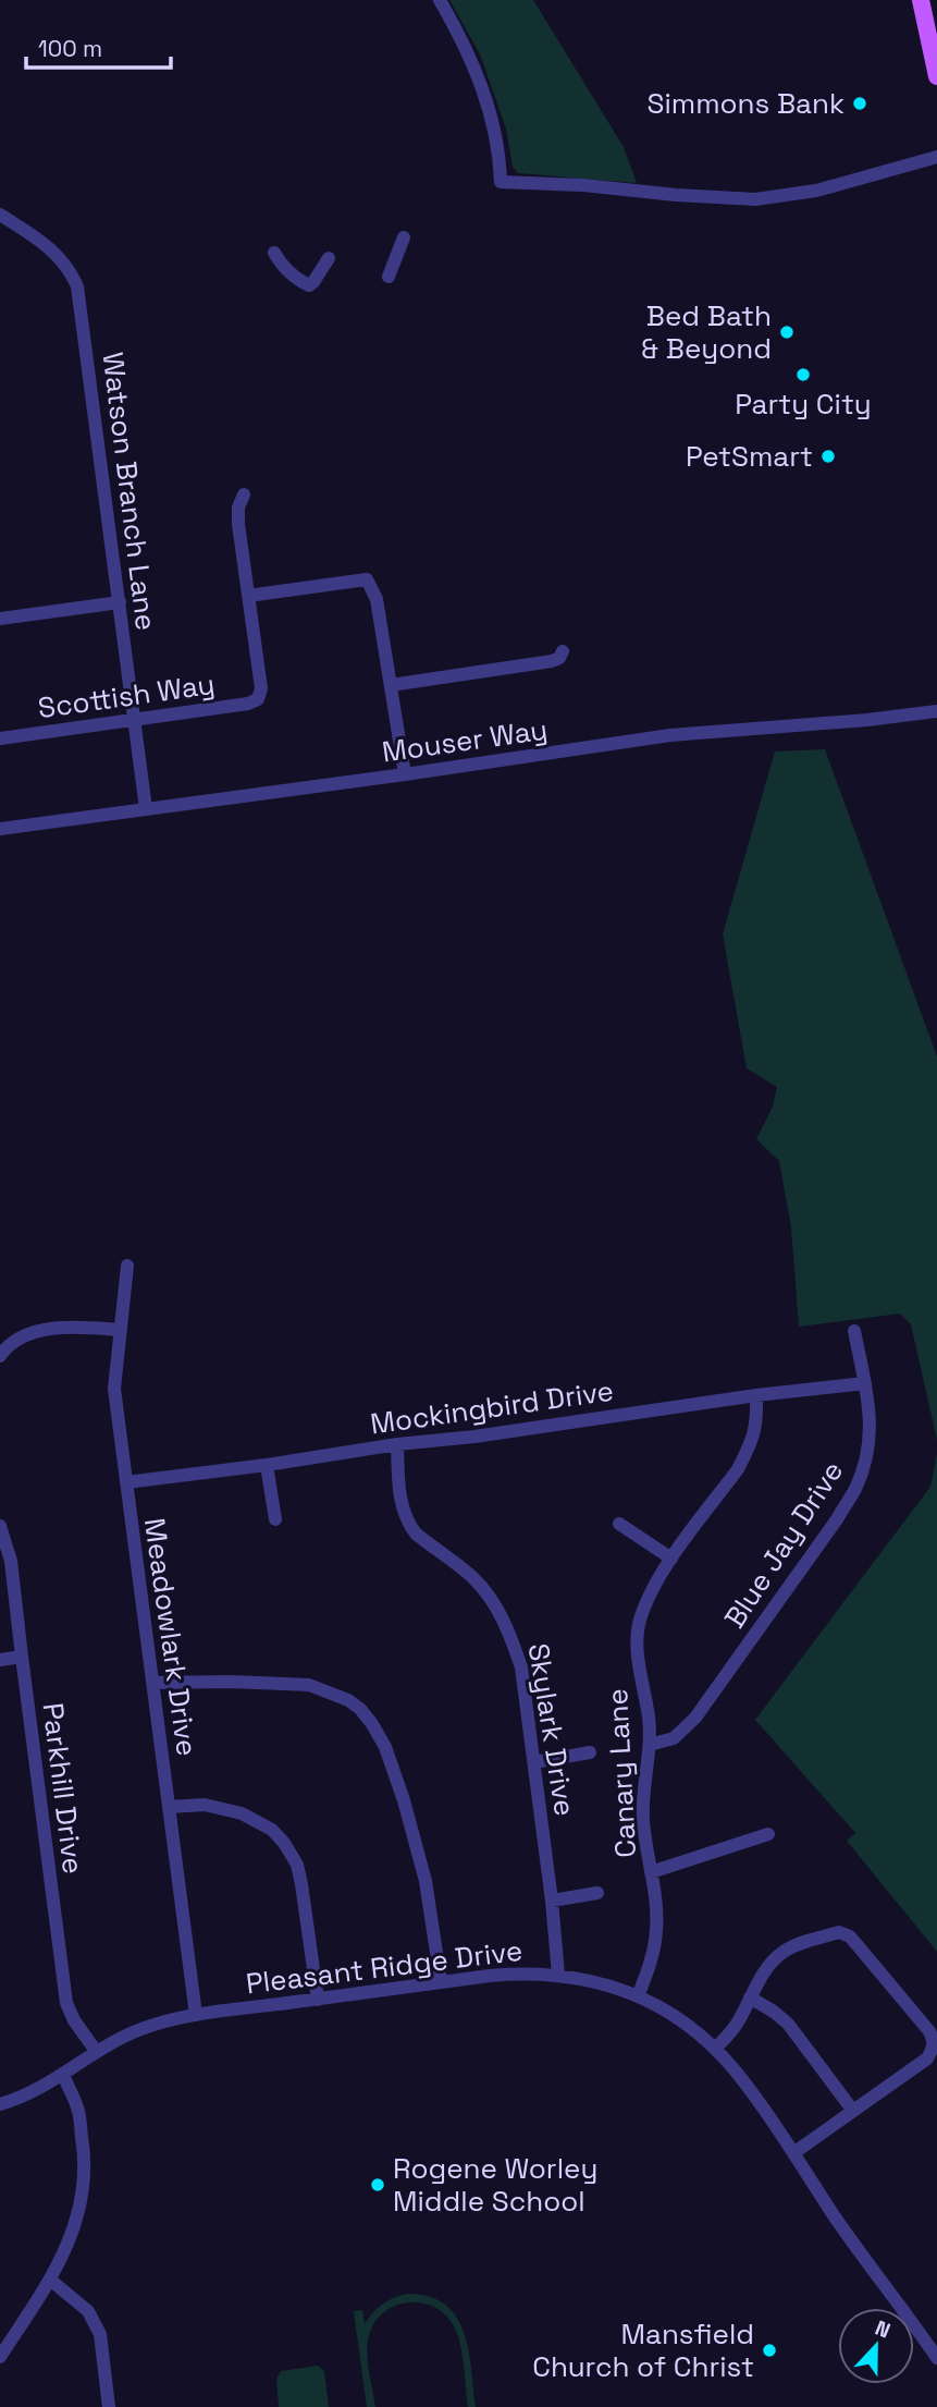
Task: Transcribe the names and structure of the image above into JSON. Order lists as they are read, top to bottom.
{
  "streets": {
    "street": [
      "Watson Branch Lane",
      "Scottish Way",
      "Mouser Way",
      "Mockingbird Drive",
      "Blue Jay Drive",
      "Meadowlark Drive",
      "Skylark Drive",
      "Canary Lane",
      "Parkhill Drive",
      "Pleasant Ridge Drive"
    ]
  },
  "crossings": [
    ["Watson Branch Lane", "Scottish Way"],
    ["Watson Branch Lane", "Mouser Way"],
    ["Mockingbird Drive", "Blue Jay Drive"],
    ["Mockingbird Drive", "Meadowlark Drive"],
    ["Mockingbird Drive", "Skylark Drive"],
    ["Mockingbird Drive", "Canary Lane"],
    ["Blue Jay Drive", "Canary Lane"],
    ["Meadowlark Drive", "Pleasant Ridge Drive"],
    ["Skylark Drive", "Pleasant Ridge Drive"],
    ["Canary Lane", "Pleasant Ridge Drive"],
    ["Parkhill Drive", "Pleasant Ridge Drive"]
  ],
  "places": [
    "Simmons Bank",
    "Bed Bath & Beyond",
    "Party City",
    "PetSmart",
    "Rogene Worley Middle School",
    "Mansfield Church of Christ"
  ],
  "scale_bar": "100 m",
  "north": "top"
}
